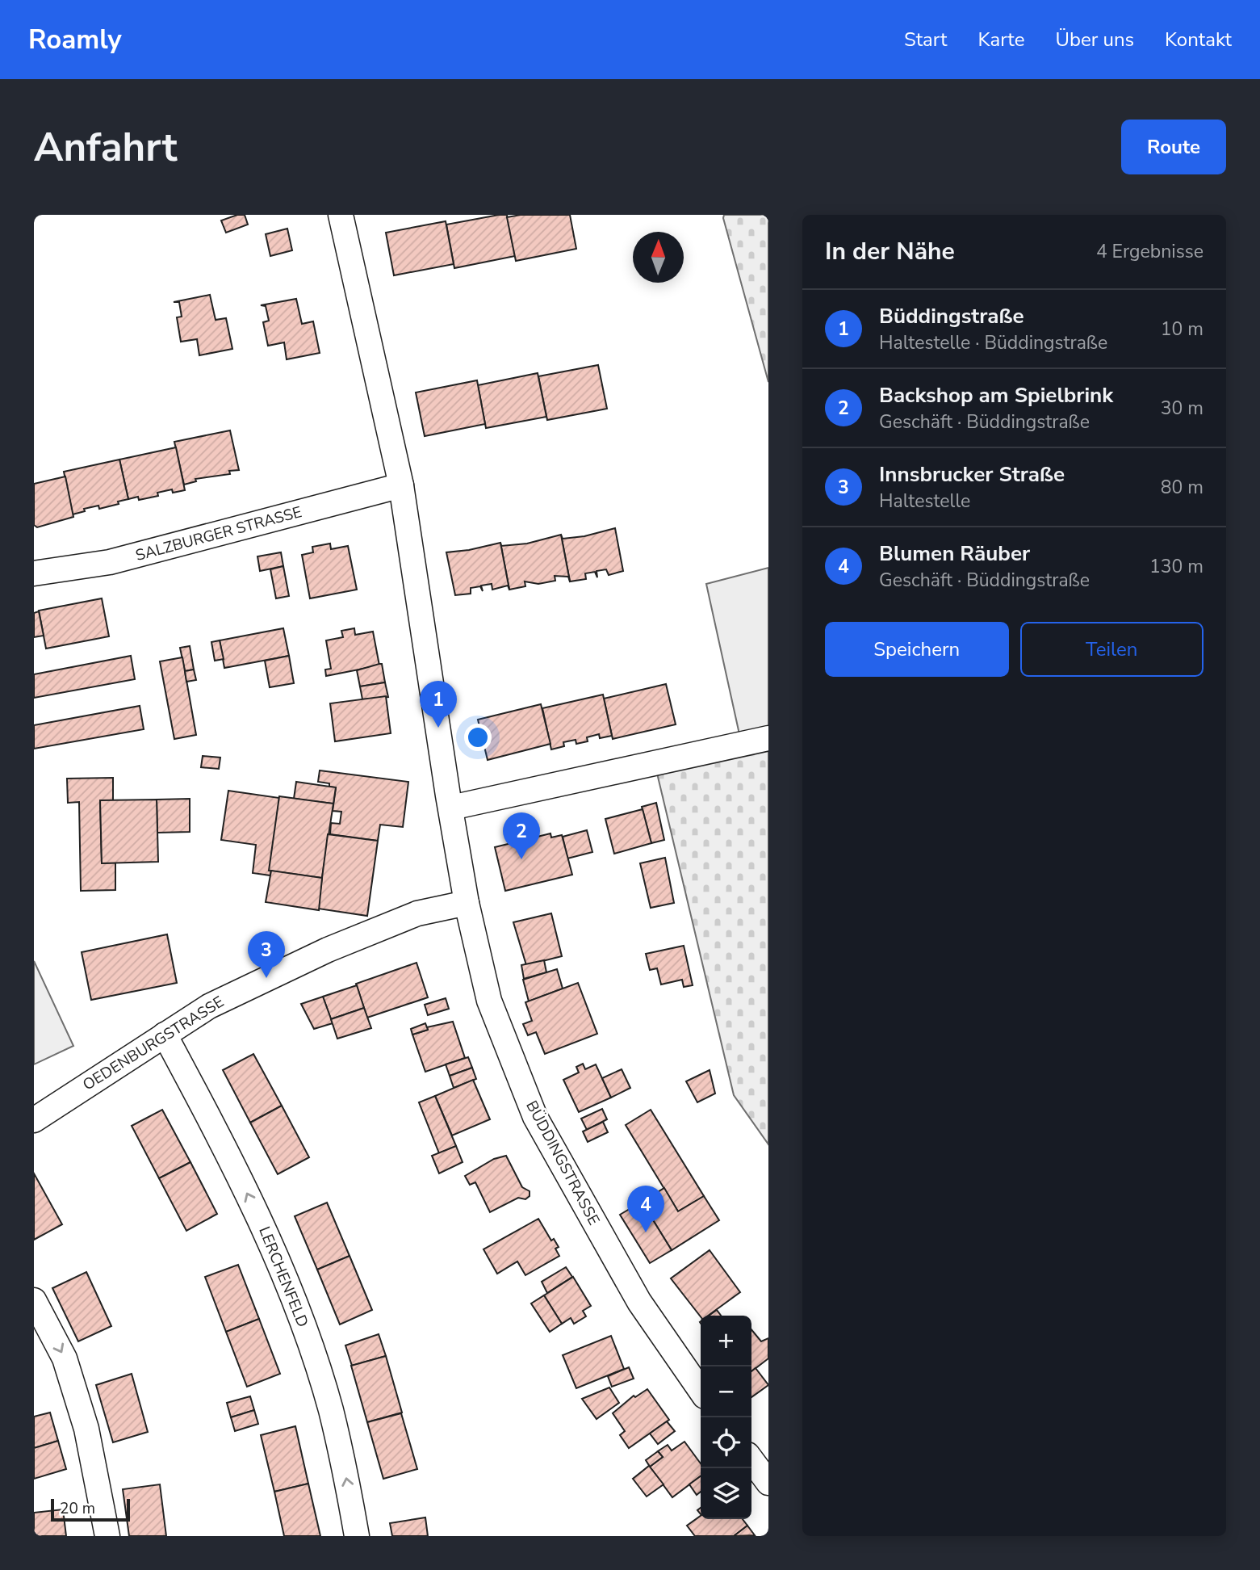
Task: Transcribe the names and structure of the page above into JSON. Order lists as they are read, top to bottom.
{
  "streets": {
    "street": [
      "SALZBURGER STRASSE",
      "OEDENBURGSTRASSE",
      "BÜDDINGSTRASSE",
      "LERCHENFELD"
    ]
  },
  "crossings": [
    ["SALZBURGER STRASSE", "BÜDDINGSTRASSE"],
    ["OEDENBURGSTRASSE", "BÜDDINGSTRASSE"],
    ["OEDENBURGSTRASSE", "LERCHENFELD"]
  ],
  "one_way": ["LERCHENFELD"],
  "scale_bar": "20 m",
  "north": "top",
  "page": {
    "header": "Roamly",
    "nav": [
      "Start",
      "Karte",
      "Über uns",
      "Kontakt"
    ],
    "buttons": [
      "Route",
      ["Speichern", "Teilen"]
    ],
    "title": "Anfahrt",
    "heading": ["In der Nähe", "4 Ergebnisse"],
    "list": [
      {
        "mark": "1",
        "name": "Büddingstraße",
        "note": "Haltestelle · Büddingstraße",
        "value": "10 m"
      },
      {
        "mark": "2",
        "name": "Backshop am Spielbrink",
        "note": "Geschäft · Büddingstraße",
        "value": "30 m"
      },
      {
        "mark": "3",
        "name": "Innsbrucker Straße",
        "note": "Haltestelle",
        "value": "80 m"
      },
      {
        "mark": "4",
        "name": "Blumen Räuber",
        "note": "Geschäft · Büddingstraße",
        "value": "130 m"
      }
    ],
    "pins": [
      "1",
      "2",
      "3",
      "4"
    ],
    "map_buttons": ["+", "−"],
    "scale": "20 m"
  }
}
